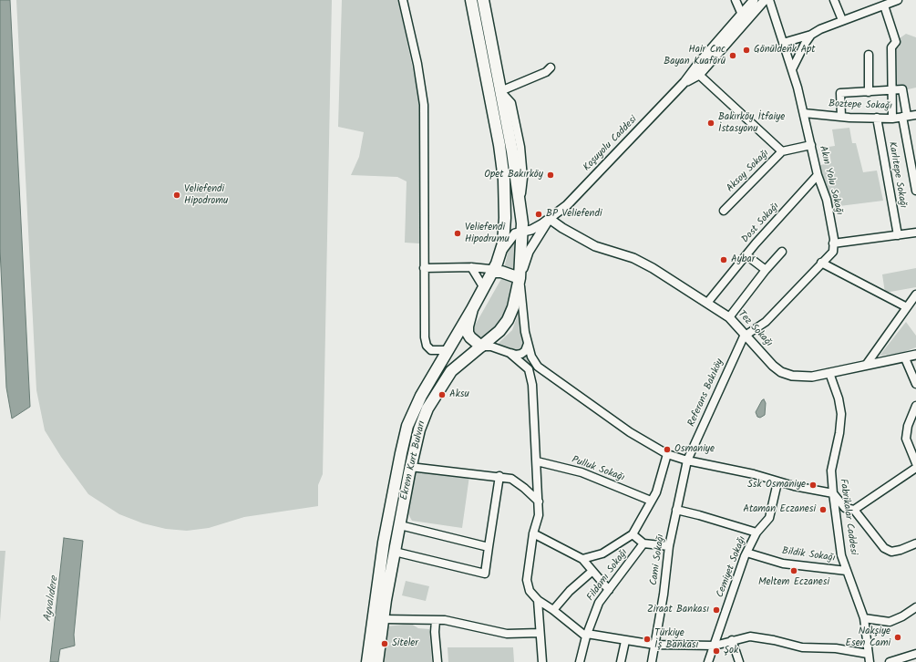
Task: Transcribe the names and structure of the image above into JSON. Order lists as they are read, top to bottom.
{
  "streets": {
    "main road": ["Ekrem Kurt Bulvarı"],
    "street": [
      "Boztepe Sokağı",
      "Koşuyolu Caddesi",
      "Aksoy Sokağı",
      "Karlıtepe Sokağı",
      "Akın Yolu Sokağı",
      "Dost Sokağı",
      "Tez Sokağı",
      "Referans Bakıköy",
      "Pulluk Sokağı",
      "Fabrikalar Caddesi",
      "Bildik Sokağı",
      "Cami Sokağı",
      "Cemiyet Sokağı",
      "Fildamı Sokağı"
    ]
  },
  "crossings": [
    ["Boztepe Sokağı", "Karlıtepe Sokağı"],
    ["Boztepe Sokağı", "Akın Yolu Sokağı"],
    ["Koşuyolu Caddesi", "Tez Sokağı"],
    ["Aksoy Sokağı", "Akın Yolu Sokağı"],
    ["Akın Yolu Sokağı", "Dost Sokağı"],
    ["Dost Sokağı", "Tez Sokağı"],
    ["Tez Sokağı", "Referans Bakıköy"],
    ["Tez Sokağı", "Fabrikalar Caddesi"],
    ["Referans Bakıköy", "Cami Sokağı"],
    ["Fabrikalar Caddesi", "Bildik Sokağı"],
    ["Bildik Sokağı", "Cemiyet Sokağı"]
  ],
  "water": ["Ayvalıdere"],
  "places": [
    "Gönüldenk Apt",
    "Hair Cnc Bayan Kuaförü",
    "Bakırköy İtfaiye İstasyonu",
    "Opet Bakırköy",
    "Veliefendi Hipodromu",
    "BP Veliefendi",
    "Veliefendi Hipodrumu",
    "Aybar",
    "Aksu",
    "Osmaniye",
    "Ssk Osmaniye",
    "Ataman Eczanesi",
    "Meltem Eczanesi",
    "Ziraat Bankası",
    "Nakşiye Esen Cami",
    "Türkiye İş Bankası",
    "Siteler",
    "Şok"
  ]
}
